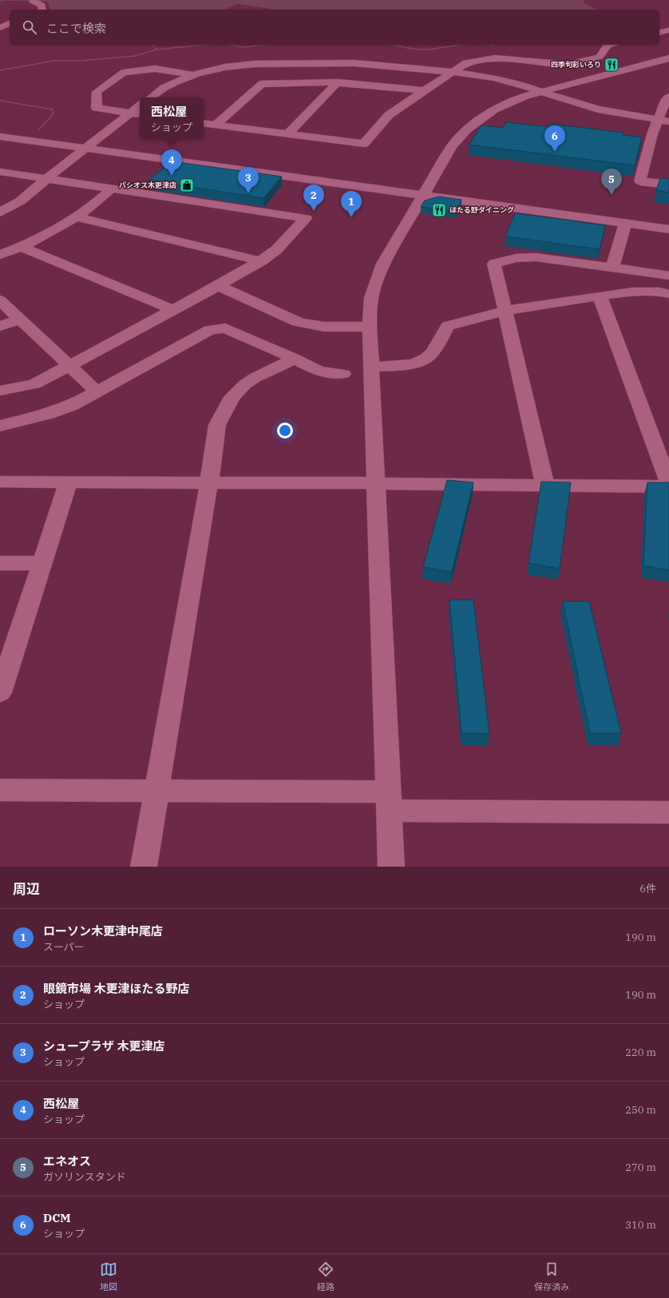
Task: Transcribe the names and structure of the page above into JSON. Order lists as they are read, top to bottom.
{
  "places": {
    "restaurant": ["四季旬彩いろり", "ほたる野ダイニング"],
    "shop": ["パシオス木更津店"]
  },
  "page": {
    "search": "ここで検索",
    "popup": ["西松屋", "ショップ"],
    "pins": [
      "6",
      "4",
      "3",
      "5",
      "2",
      "1"
    ],
    "heading": ["周辺", "6件"],
    "list": [
      {
        "mark": "1",
        "name": "ローソン木更津中尾店",
        "note": "スーパー",
        "value": "190 m"
      },
      {
        "mark": "2",
        "name": "眼鏡市場 木更津ほたる野店",
        "note": "ショップ",
        "value": "190 m"
      },
      {
        "mark": "3",
        "name": "シュープラザ 木更津店",
        "note": "ショップ",
        "value": "220 m"
      },
      {
        "mark": "4",
        "name": "西松屋",
        "note": "ショップ",
        "value": "250 m"
      },
      {
        "mark": "5",
        "name": "エネオス",
        "note": "ガソリンスタンド",
        "value": "270 m"
      },
      {
        "mark": "6",
        "name": "DCM",
        "note": "ショップ",
        "value": "310 m"
      }
    ],
    "nav": ["地図", "経路", "保存済み"]
  }
}
